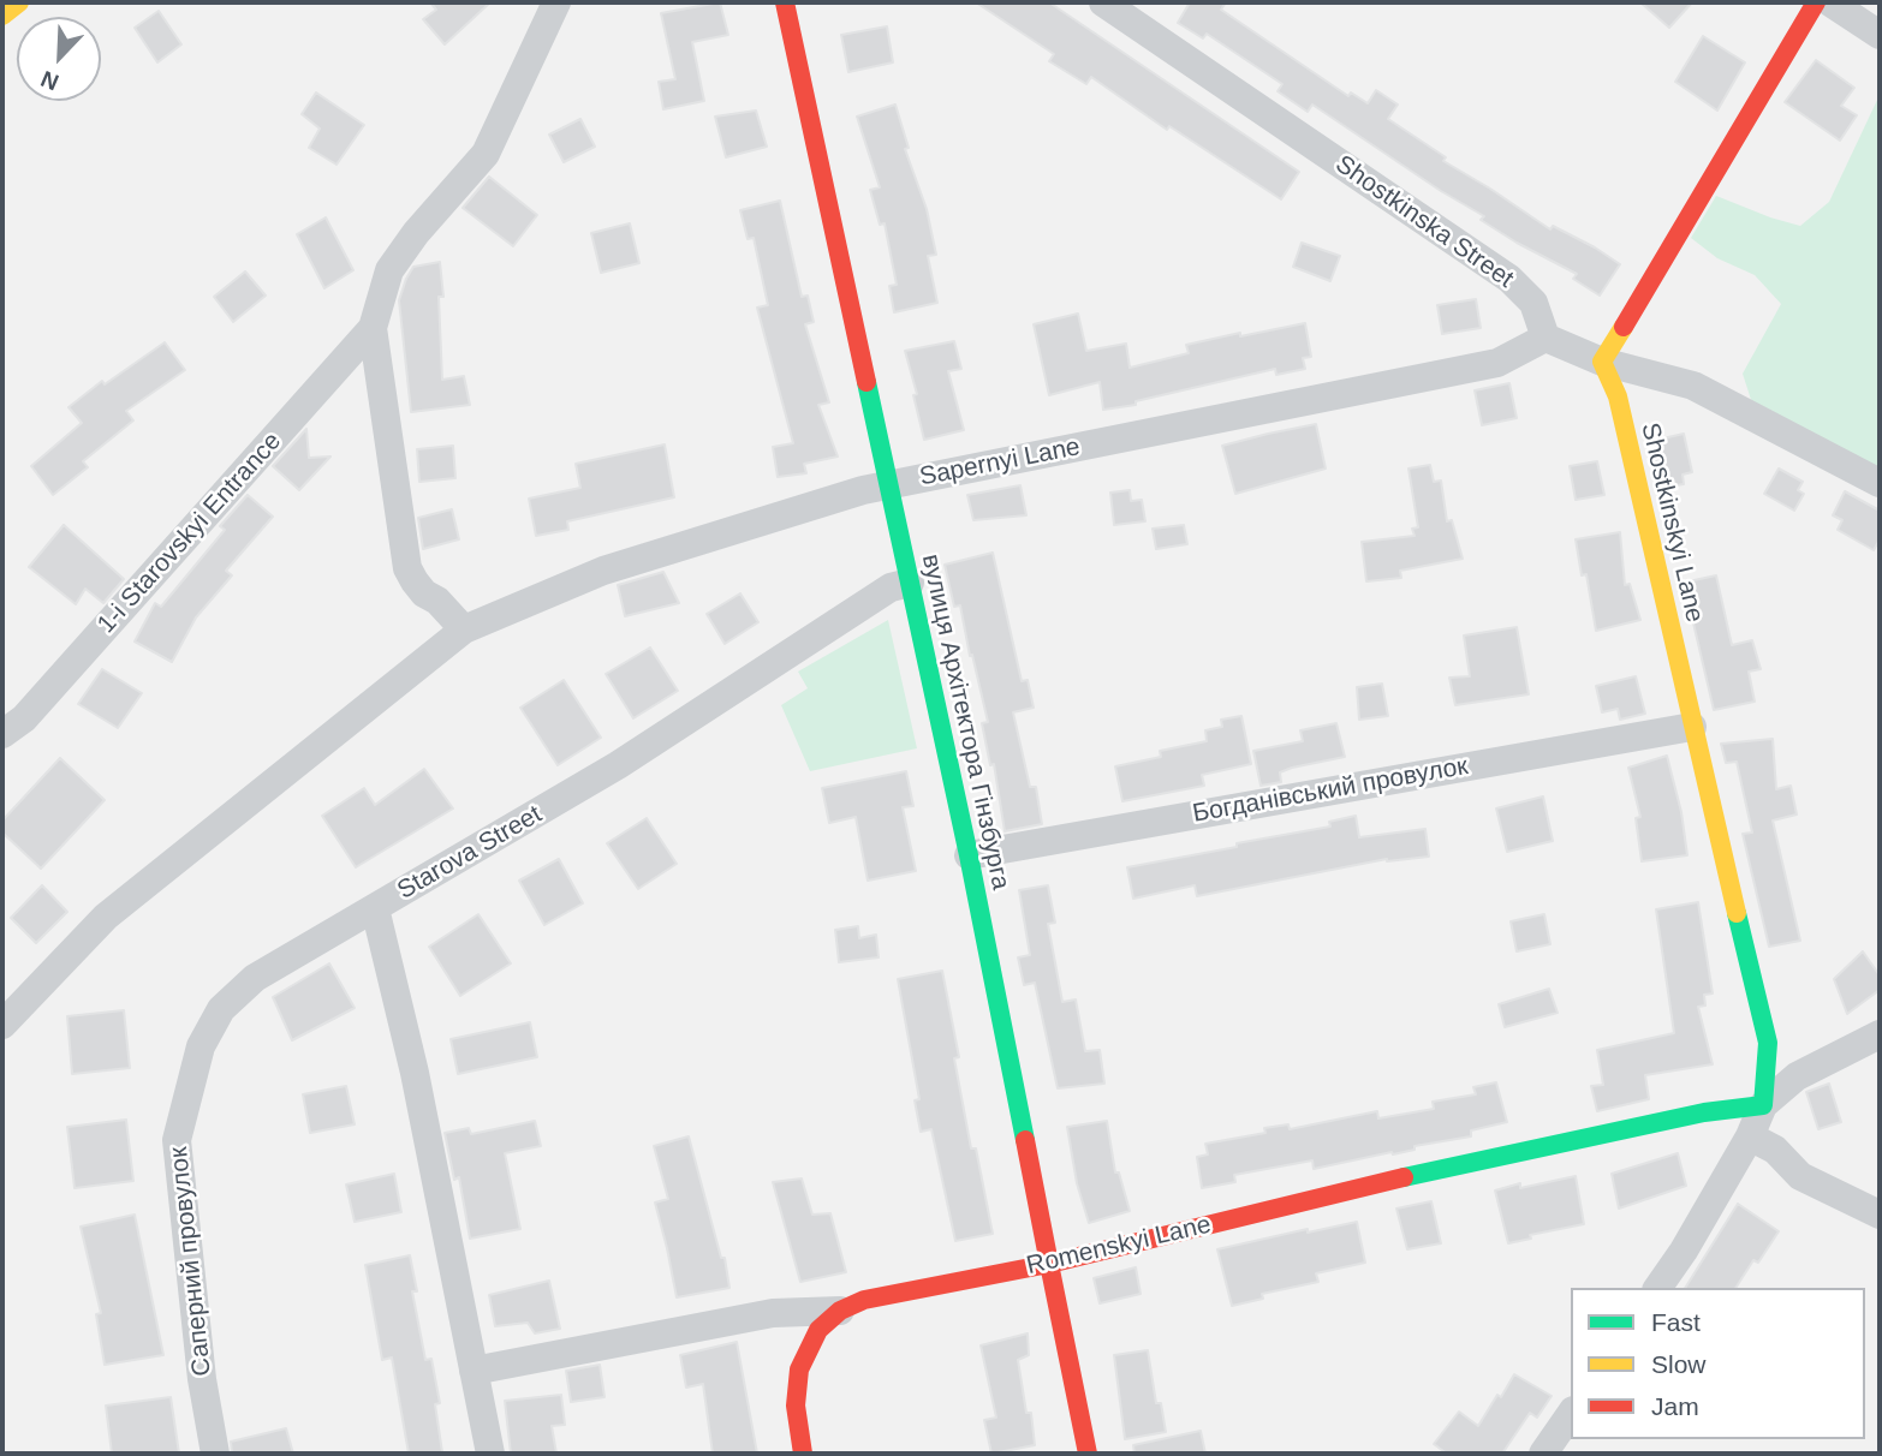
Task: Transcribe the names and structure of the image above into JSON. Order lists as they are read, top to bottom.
{
  "streets": {
    "street": [
      "Shostkinska Street",
      "Sapernyi Lane",
      "Shostkinskyi Lane",
      "1-i Starovskyi Entrance",
      "вулиця Архітектора Гінзбурга",
      "Богданівський провулок",
      "Starova Street",
      "Romenskyi Lane",
      "Саперний провулок"
    ]
  },
  "crossings": [
    ["Shostkinska Street", "Sapernyi Lane"],
    ["Sapernyi Lane", "вулиця Архітектора Гінзбурга"],
    ["Shostkinskyi Lane", "Богданівський провулок"],
    ["Shostkinskyi Lane", "Romenskyi Lane"],
    ["вулиця Архітектора Гінзбурга", "Богданівський провулок"],
    ["вулиця Архітектора Гінзбурга", "Starova Street"],
    ["вулиця Архітектора Гінзбурга", "Romenskyi Lane"],
    ["Starova Street", "Romenskyi Lane"],
    ["Starova Street", "Саперний провулок"]
  ],
  "legend": ["Fast", "Slow", "Jam"],
  "north": "bottom left"
}
